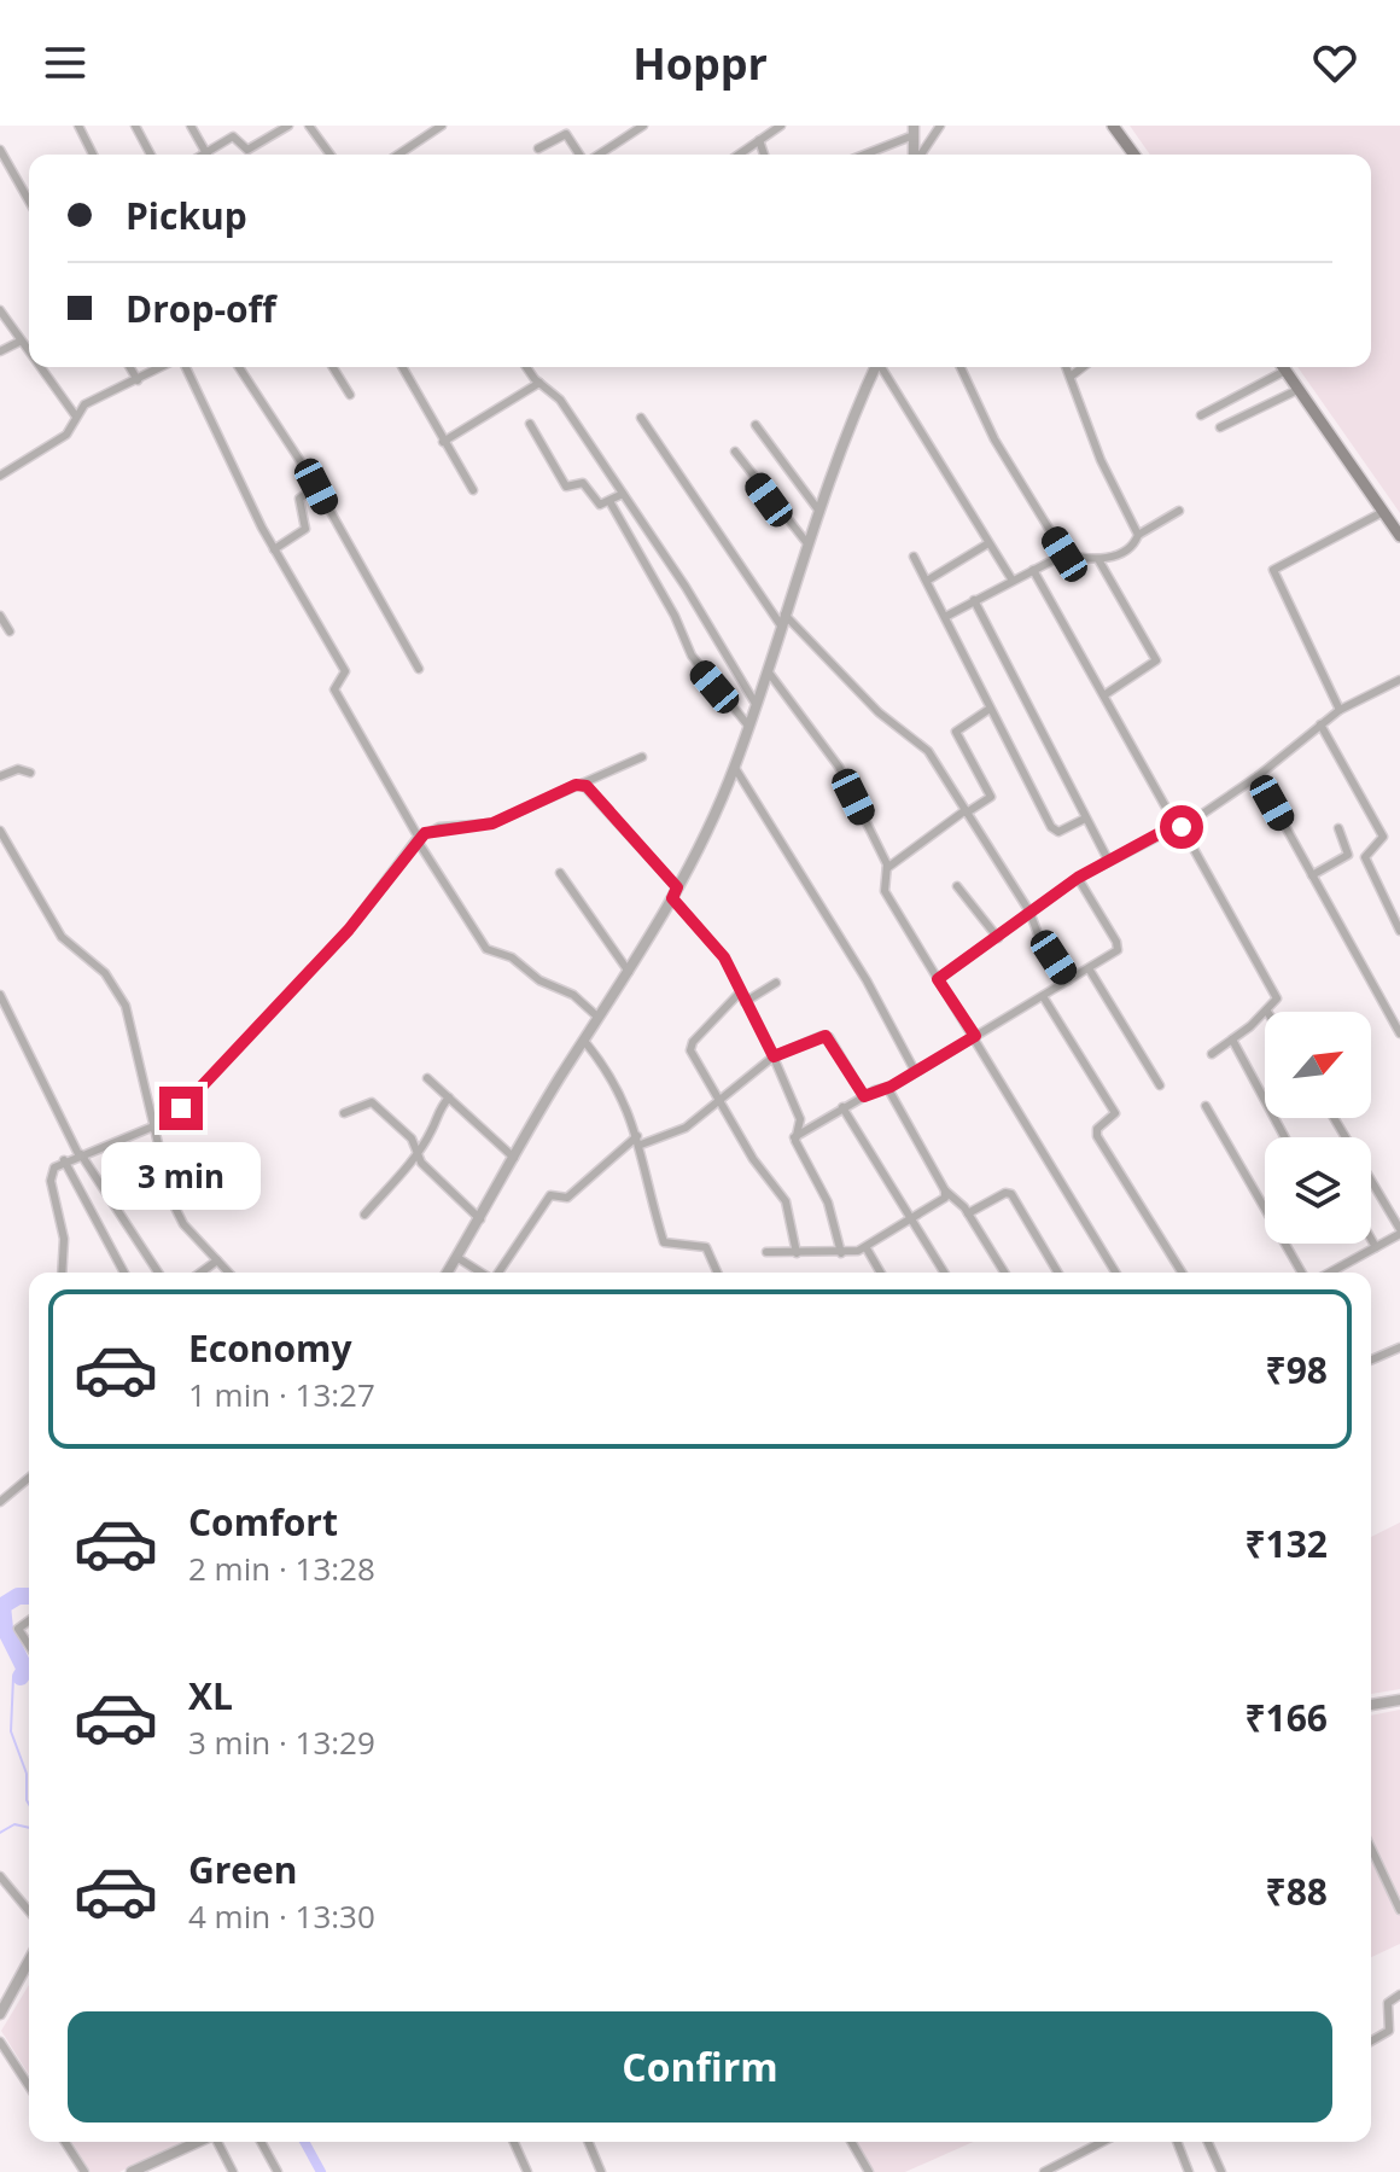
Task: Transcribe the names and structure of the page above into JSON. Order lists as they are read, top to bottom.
{
  "north": "top right",
  "page": {
    "header": "Hoppr",
    "banner": ["Pickup", "Drop-off"],
    "bubble": "3 min",
    "list": [
      {
        "name": "Economy",
        "note": "1 min · 13:27",
        "value": "₹98"
      },
      {
        "name": "Comfort",
        "note": "2 min · 13:28",
        "value": "₹132"
      },
      {
        "name": "XL",
        "note": "3 min · 13:29",
        "value": "₹166"
      },
      {
        "name": "Green",
        "note": "4 min · 13:30",
        "value": "₹88"
      }
    ],
    "buttons": "Confirm"
  }
}
